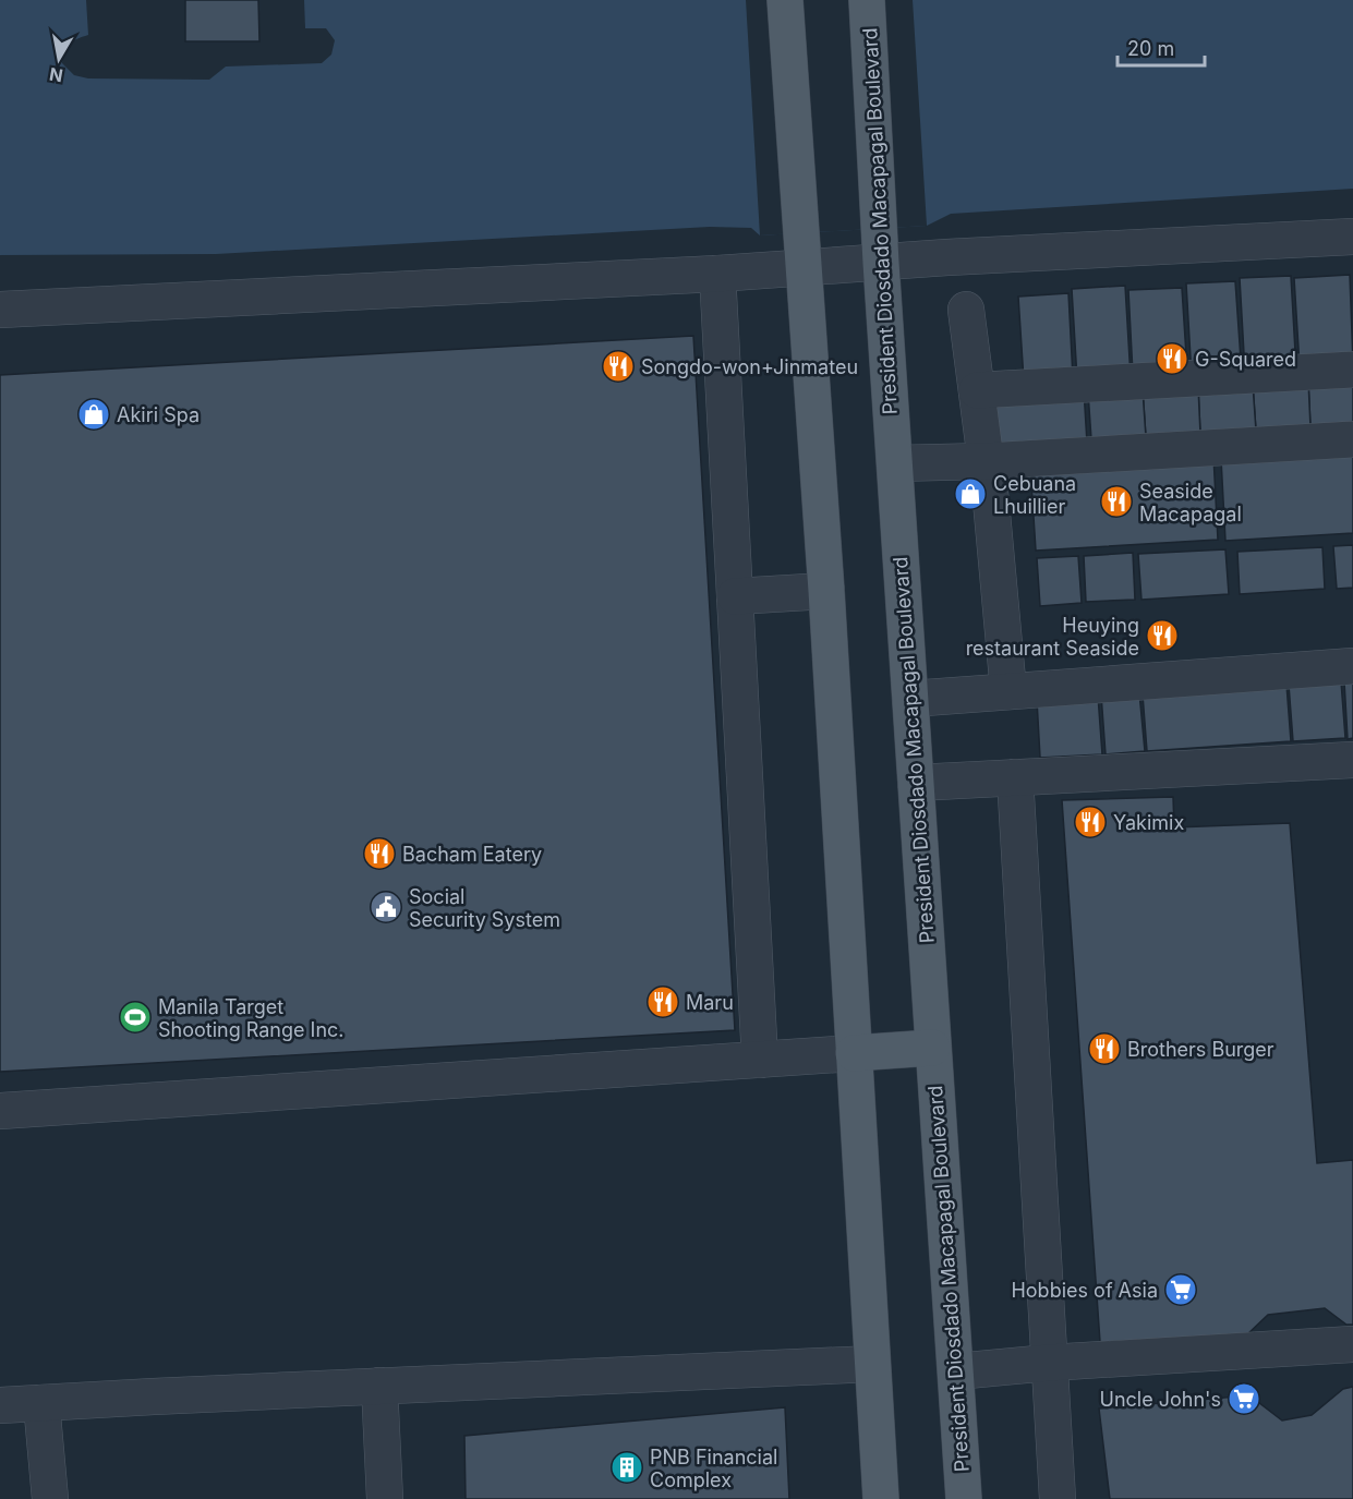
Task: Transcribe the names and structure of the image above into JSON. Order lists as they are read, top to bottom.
{
  "streets": {
    "main road": ["President Diosdado Macapagal Boulevard"]
  },
  "places": {
    "restaurant": [
      "G-Squared",
      "Songdo-won+Jinmateu",
      "Seaside Macapagal",
      "Heuying restaurant Seaside",
      "Yakimix",
      "Bacham Eatery",
      "Maru",
      "Brothers Burger"
    ],
    "shop": ["Akiri Spa", "Cebuana Lhuillier"],
    "public building": ["Social Security System"],
    "sports": ["Manila Target Shooting Range Inc."],
    "supermarket": ["Hobbies of Asia", "Uncle John's"],
    "building": ["PNB Financial Complex"]
  },
  "scale_bar": "20 m",
  "north": "bottom"
}
